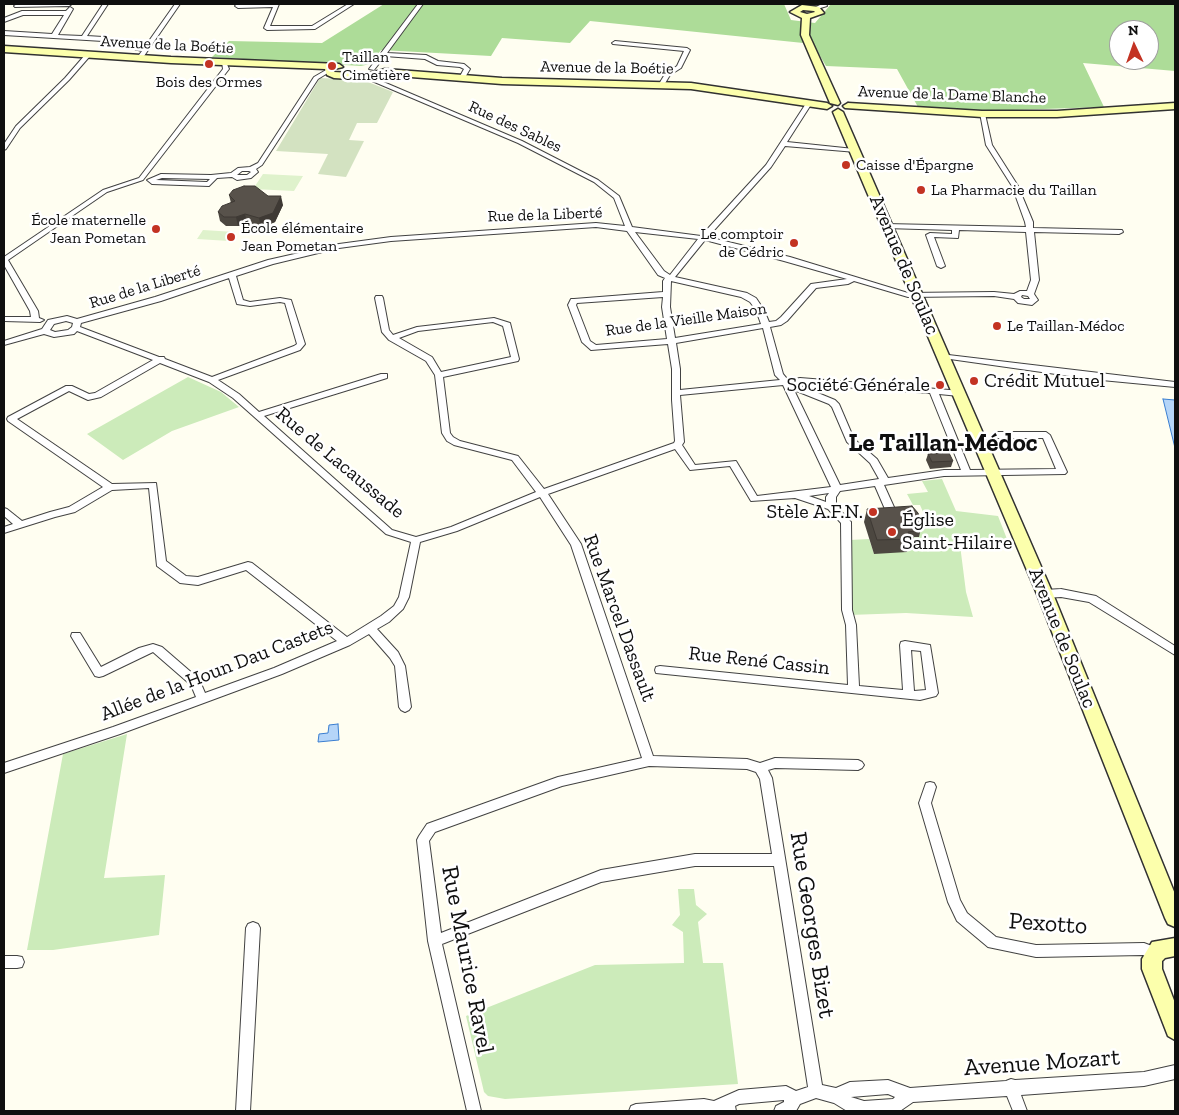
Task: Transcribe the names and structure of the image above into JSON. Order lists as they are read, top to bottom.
{
  "streets": {
    "main road": ["Avenue de la Boétie", "Avenue de la Dame Blanche", "Avenue de Soulac"],
    "street": [
      "Rue des Sables",
      "Rue de la Liberté",
      "Rue de la Vieille Maison",
      "Rue de Lacaussade",
      "Rue Marcel Dassault",
      "Rue René Cassin",
      "Allée de la Houn Dau Castets",
      "Pexotto",
      "Rue Georges Bizet",
      "Rue Maurice Ravel",
      "Avenue Mozart"
    ]
  },
  "crossings": [
    ["Avenue de la Boétie", "Avenue de la Dame Blanche"],
    ["Avenue de la Boétie", "Rue des Sables"],
    ["Avenue de la Boétie", "Avenue de Soulac"],
    ["Avenue de la Dame Blanche", "Avenue de Soulac"],
    ["Rue des Sables", "Rue de la Liberté"],
    ["Rue de la Liberté", "Avenue de Soulac"],
    ["Rue de la Liberté", "Rue de la Vieille Maison"],
    ["Rue de la Liberté", "Rue de Lacaussade"],
    ["Rue de Lacaussade", "Rue Marcel Dassault"],
    ["Rue de Lacaussade", "Allée de la Houn Dau Castets"],
    ["Rue Marcel Dassault", "Rue Maurice Ravel"],
    ["Rue Georges Bizet", "Rue Maurice Ravel"],
    ["Rue Georges Bizet", "Avenue Mozart"]
  ],
  "districts": ["Le Taillan-Médoc"],
  "places": [
    "Bois des Ormes",
    "Taillan Cimetière",
    "Caisse d'Épargne",
    "La Pharmacie du Taillan",
    "École maternelle Jean Pometan",
    "École élémentaire Jean Pometan",
    "Le comptoir de Cédric",
    "Le Taillan-Médoc",
    "Crédit Mutuel",
    "Société Générale",
    "Stèle A.F.N.",
    "Église Saint-Hilaire"
  ],
  "north": "top"
}
